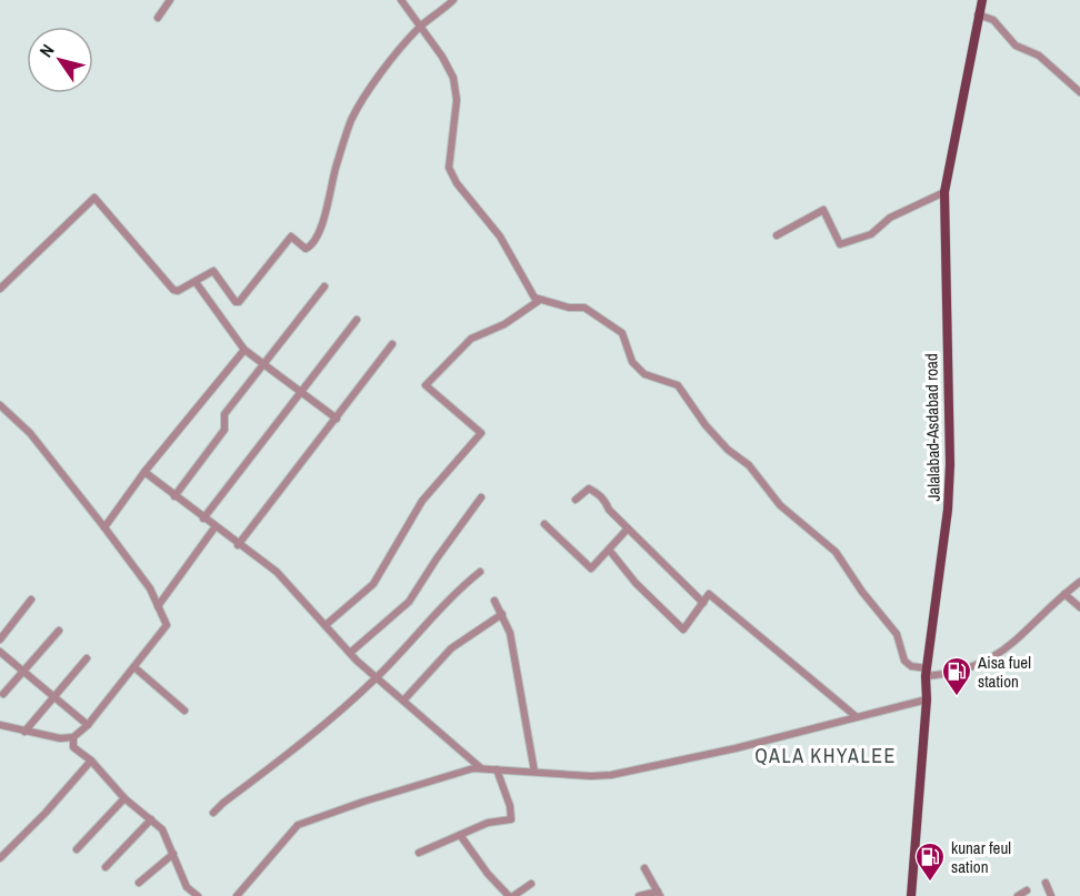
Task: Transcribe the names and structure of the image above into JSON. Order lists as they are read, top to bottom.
{
  "streets": {
    "main road": ["Jalalabad-Asdabad road"]
  },
  "districts": ["QALA KHYALEE"],
  "places": {
    "fuel station": ["Aisa fuel station", "kunar feul sation"]
  },
  "north": "top left"
}
